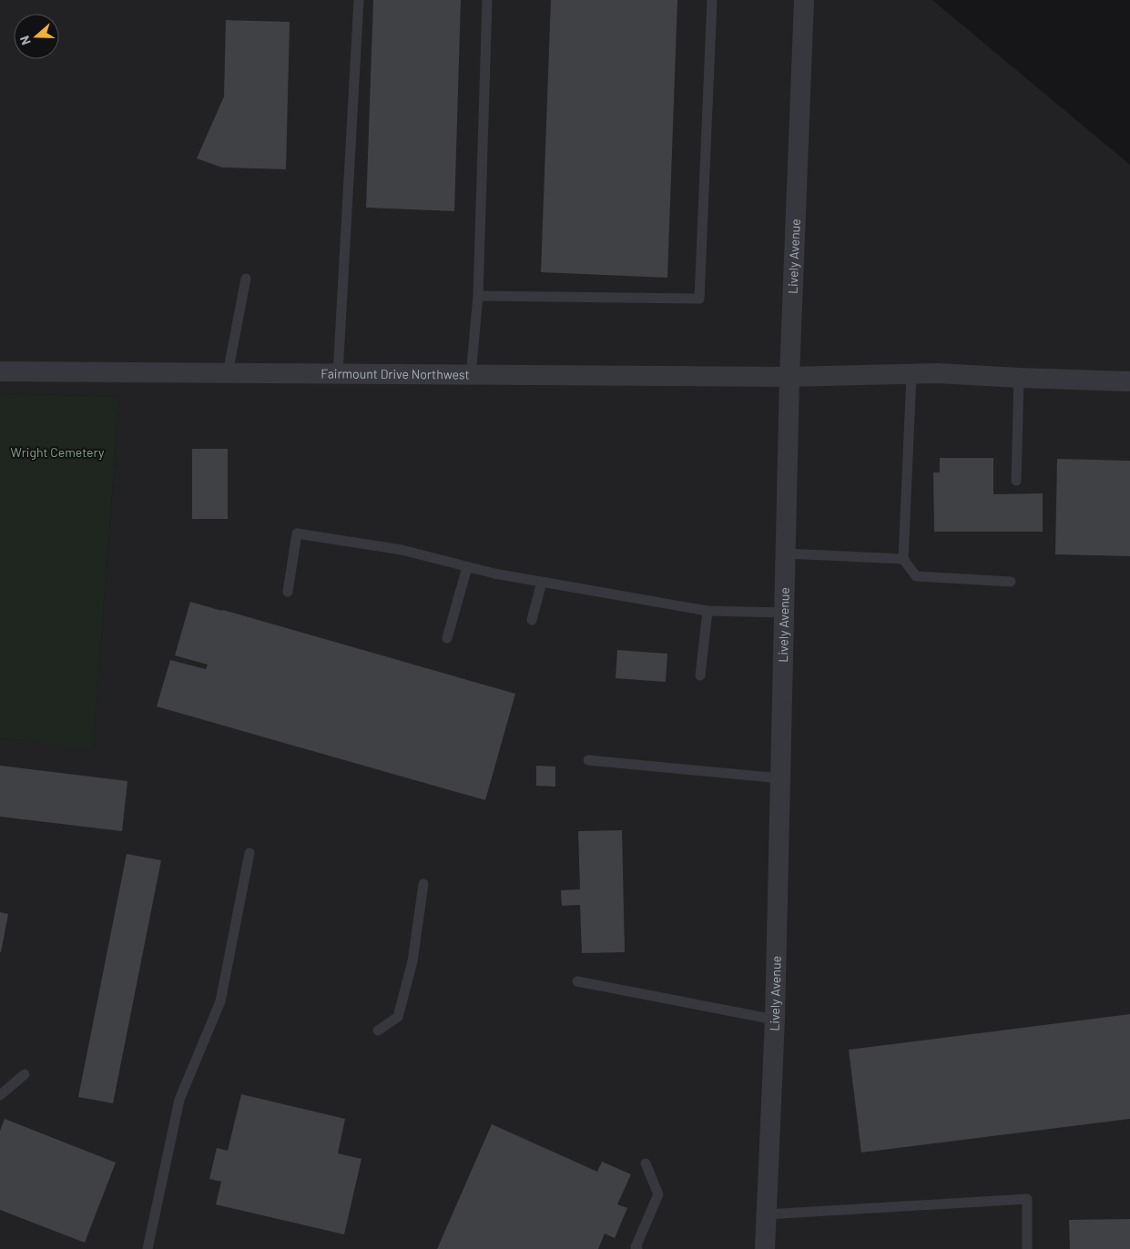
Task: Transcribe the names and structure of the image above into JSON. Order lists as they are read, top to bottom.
{
  "streets": {
    "street": ["Lively Avenue", "Fairmount Drive Northwest"]
  },
  "crossings": [
    ["Lively Avenue", "Fairmount Drive Northwest"]
  ],
  "parks": ["Wright Cemetery"],
  "north": "left"
}
